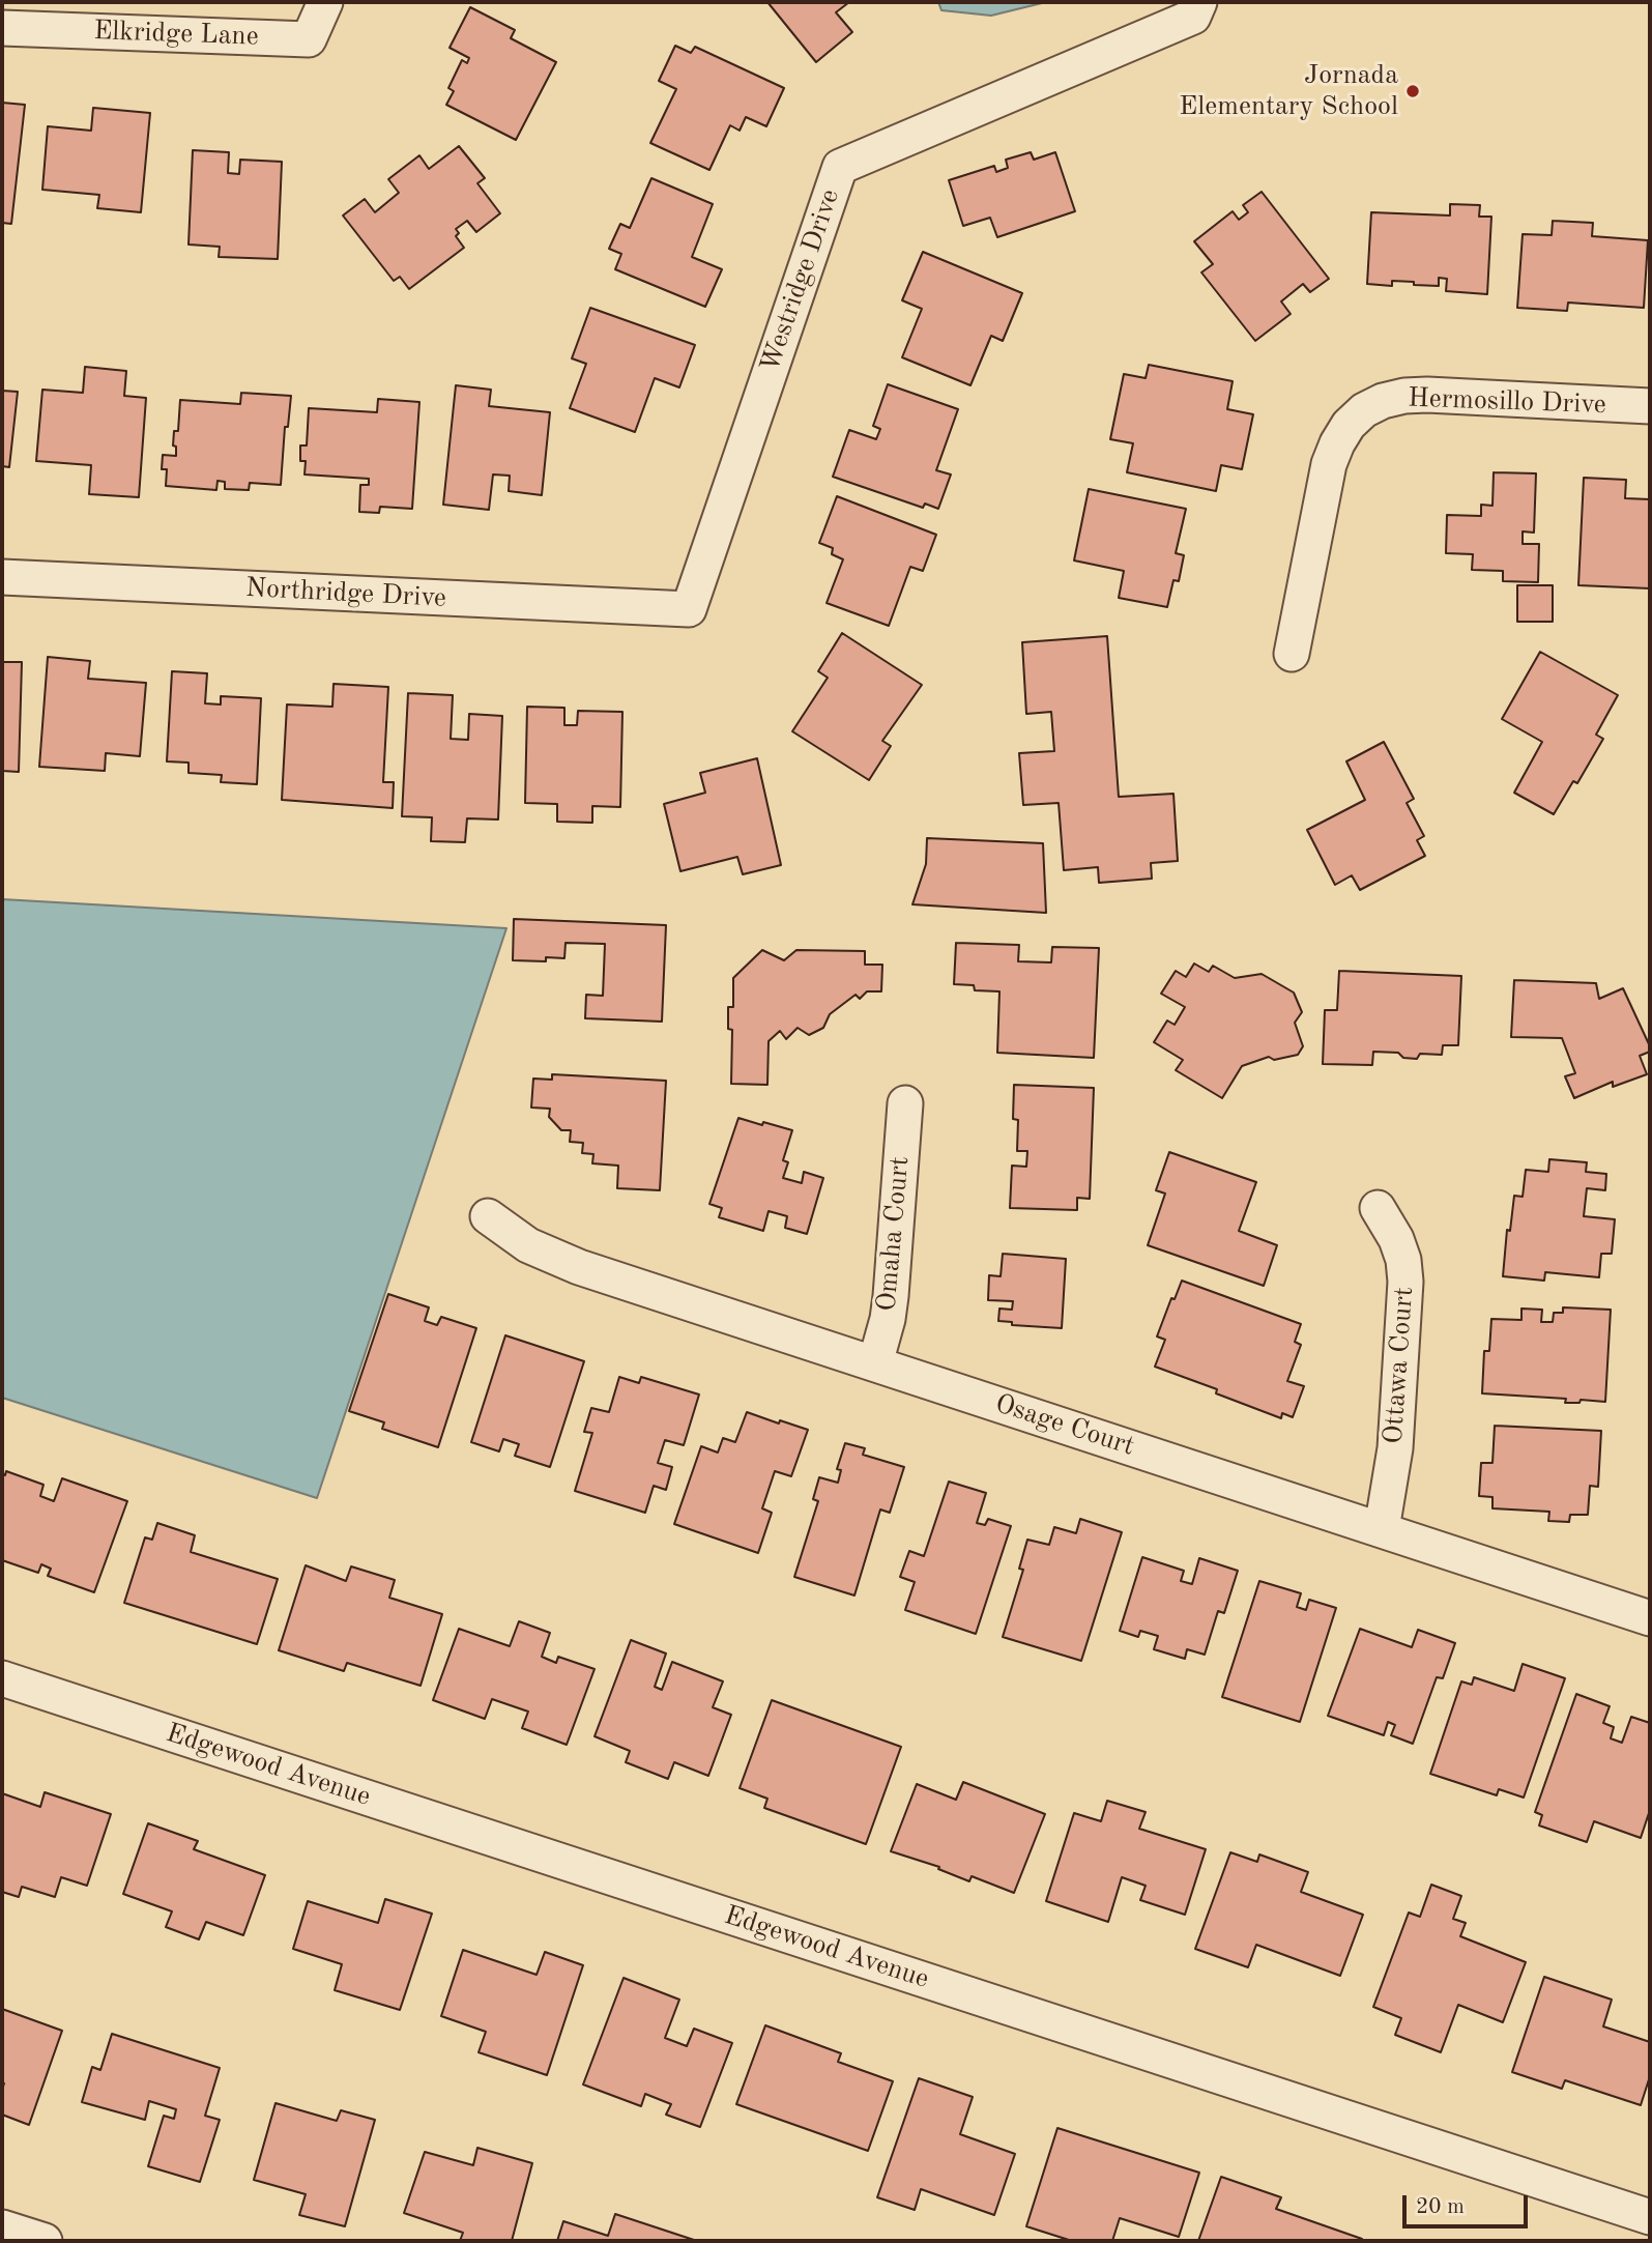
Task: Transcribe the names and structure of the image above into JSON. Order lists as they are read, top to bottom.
{
  "streets": {
    "street": [
      "Elkridge Lane",
      "Westridge Drive",
      "Hermosillo Drive",
      "Northridge Drive",
      "Omaha Court",
      "Ottawa Court",
      "Osage Court",
      "Edgewood Avenue"
    ]
  },
  "crossings": [
    ["Westridge Drive", "Northridge Drive"],
    ["Omaha Court", "Osage Court"],
    ["Ottawa Court", "Osage Court"]
  ],
  "places": ["Jornada Elementary School"],
  "scale_bar": "20 m"
}
